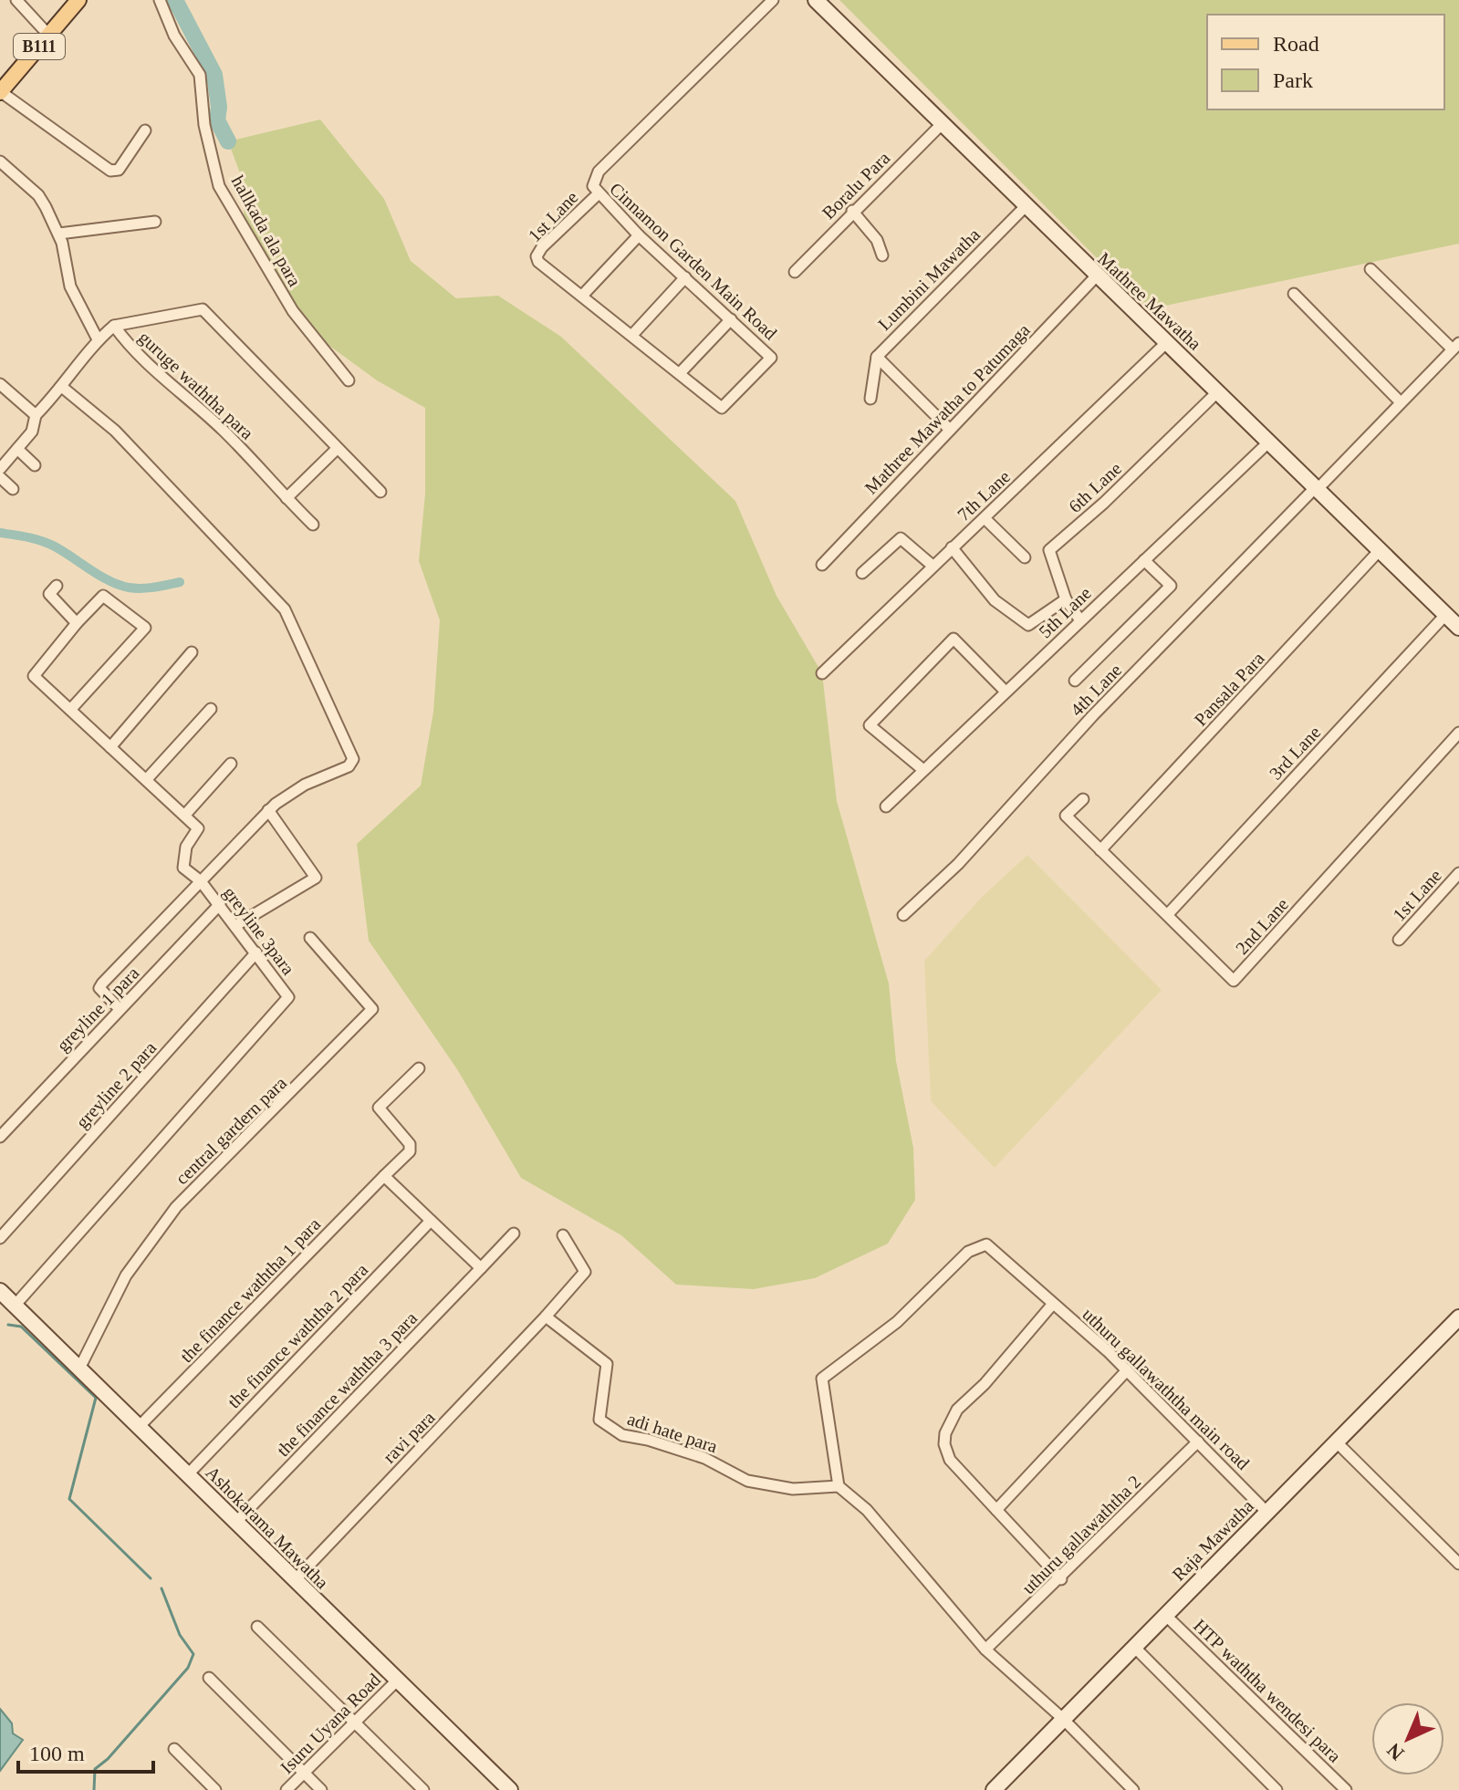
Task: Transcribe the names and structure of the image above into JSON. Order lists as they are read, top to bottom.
{
  "streets": {
    "main road": ["B111"],
    "street": [
      "Boralu Para",
      "1st Lane",
      "hallkada ala para",
      "Cinnamon Garden Main Road",
      "Lumbini Mawatha",
      "Mathree Mawatha",
      "guruge waththa para",
      "Mathree Mawatha to Patumaga",
      "6th Lane",
      "7th Lane",
      "5th Lane",
      "Pansala Para",
      "4th Lane",
      "3rd Lane",
      "2nd Lane",
      "greyline 3para",
      "greyline 1 para",
      "greyline 2 para",
      "central gardern para",
      "the finance waththa 1 para",
      "the finance waththa 2 para",
      "the finance waththa 3 para",
      "uthuru gallawaththa main road",
      "adi hate para",
      "ravi para",
      "Ashokarama Mawatha",
      "uthuru gallawaththa 2",
      "Raja Mawatha",
      "HTP waththa wendesi para",
      "Isuru Uyana Road"
    ]
  },
  "crossings": [
    ["Boralu Para", "Mathree Mawatha"],
    ["1st Lane", "Cinnamon Garden Main Road"],
    ["Lumbini Mawatha", "Mathree Mawatha"],
    ["Lumbini Mawatha", "Mathree Mawatha to Patumaga"],
    ["Mathree Mawatha", "Mathree Mawatha to Patumaga"],
    ["Mathree Mawatha", "6th Lane"],
    ["Mathree Mawatha", "7th Lane"],
    ["Mathree Mawatha", "5th Lane"],
    ["Mathree Mawatha", "Pansala Para"],
    ["Mathree Mawatha", "4th Lane"],
    ["Mathree Mawatha", "3rd Lane"],
    ["6th Lane", "5th Lane"],
    ["Pansala Para", "2nd Lane"],
    ["3rd Lane", "2nd Lane"],
    ["greyline 3para", "greyline 1 para"],
    ["greyline 3para", "greyline 2 para"],
    ["greyline 3para", "Ashokarama Mawatha"],
    ["central gardern para", "Ashokarama Mawatha"],
    ["the finance waththa 1 para", "Ashokarama Mawatha"],
    ["the finance waththa 2 para", "Ashokarama Mawatha"],
    ["the finance waththa 3 para", "Ashokarama Mawatha"],
    ["uthuru gallawaththa main road", "adi hate para"],
    ["uthuru gallawaththa main road", "uthuru gallawaththa 2"],
    ["uthuru gallawaththa main road", "Raja Mawatha"],
    ["adi hate para", "ravi para"],
    ["ravi para", "Ashokarama Mawatha"],
    ["Ashokarama Mawatha", "Isuru Uyana Road"],
    ["Raja Mawatha", "HTP waththa wendesi para"]
  ],
  "legend": ["Road", "Park"],
  "scale_bar": "100 m",
  "north": "bottom left"
}
